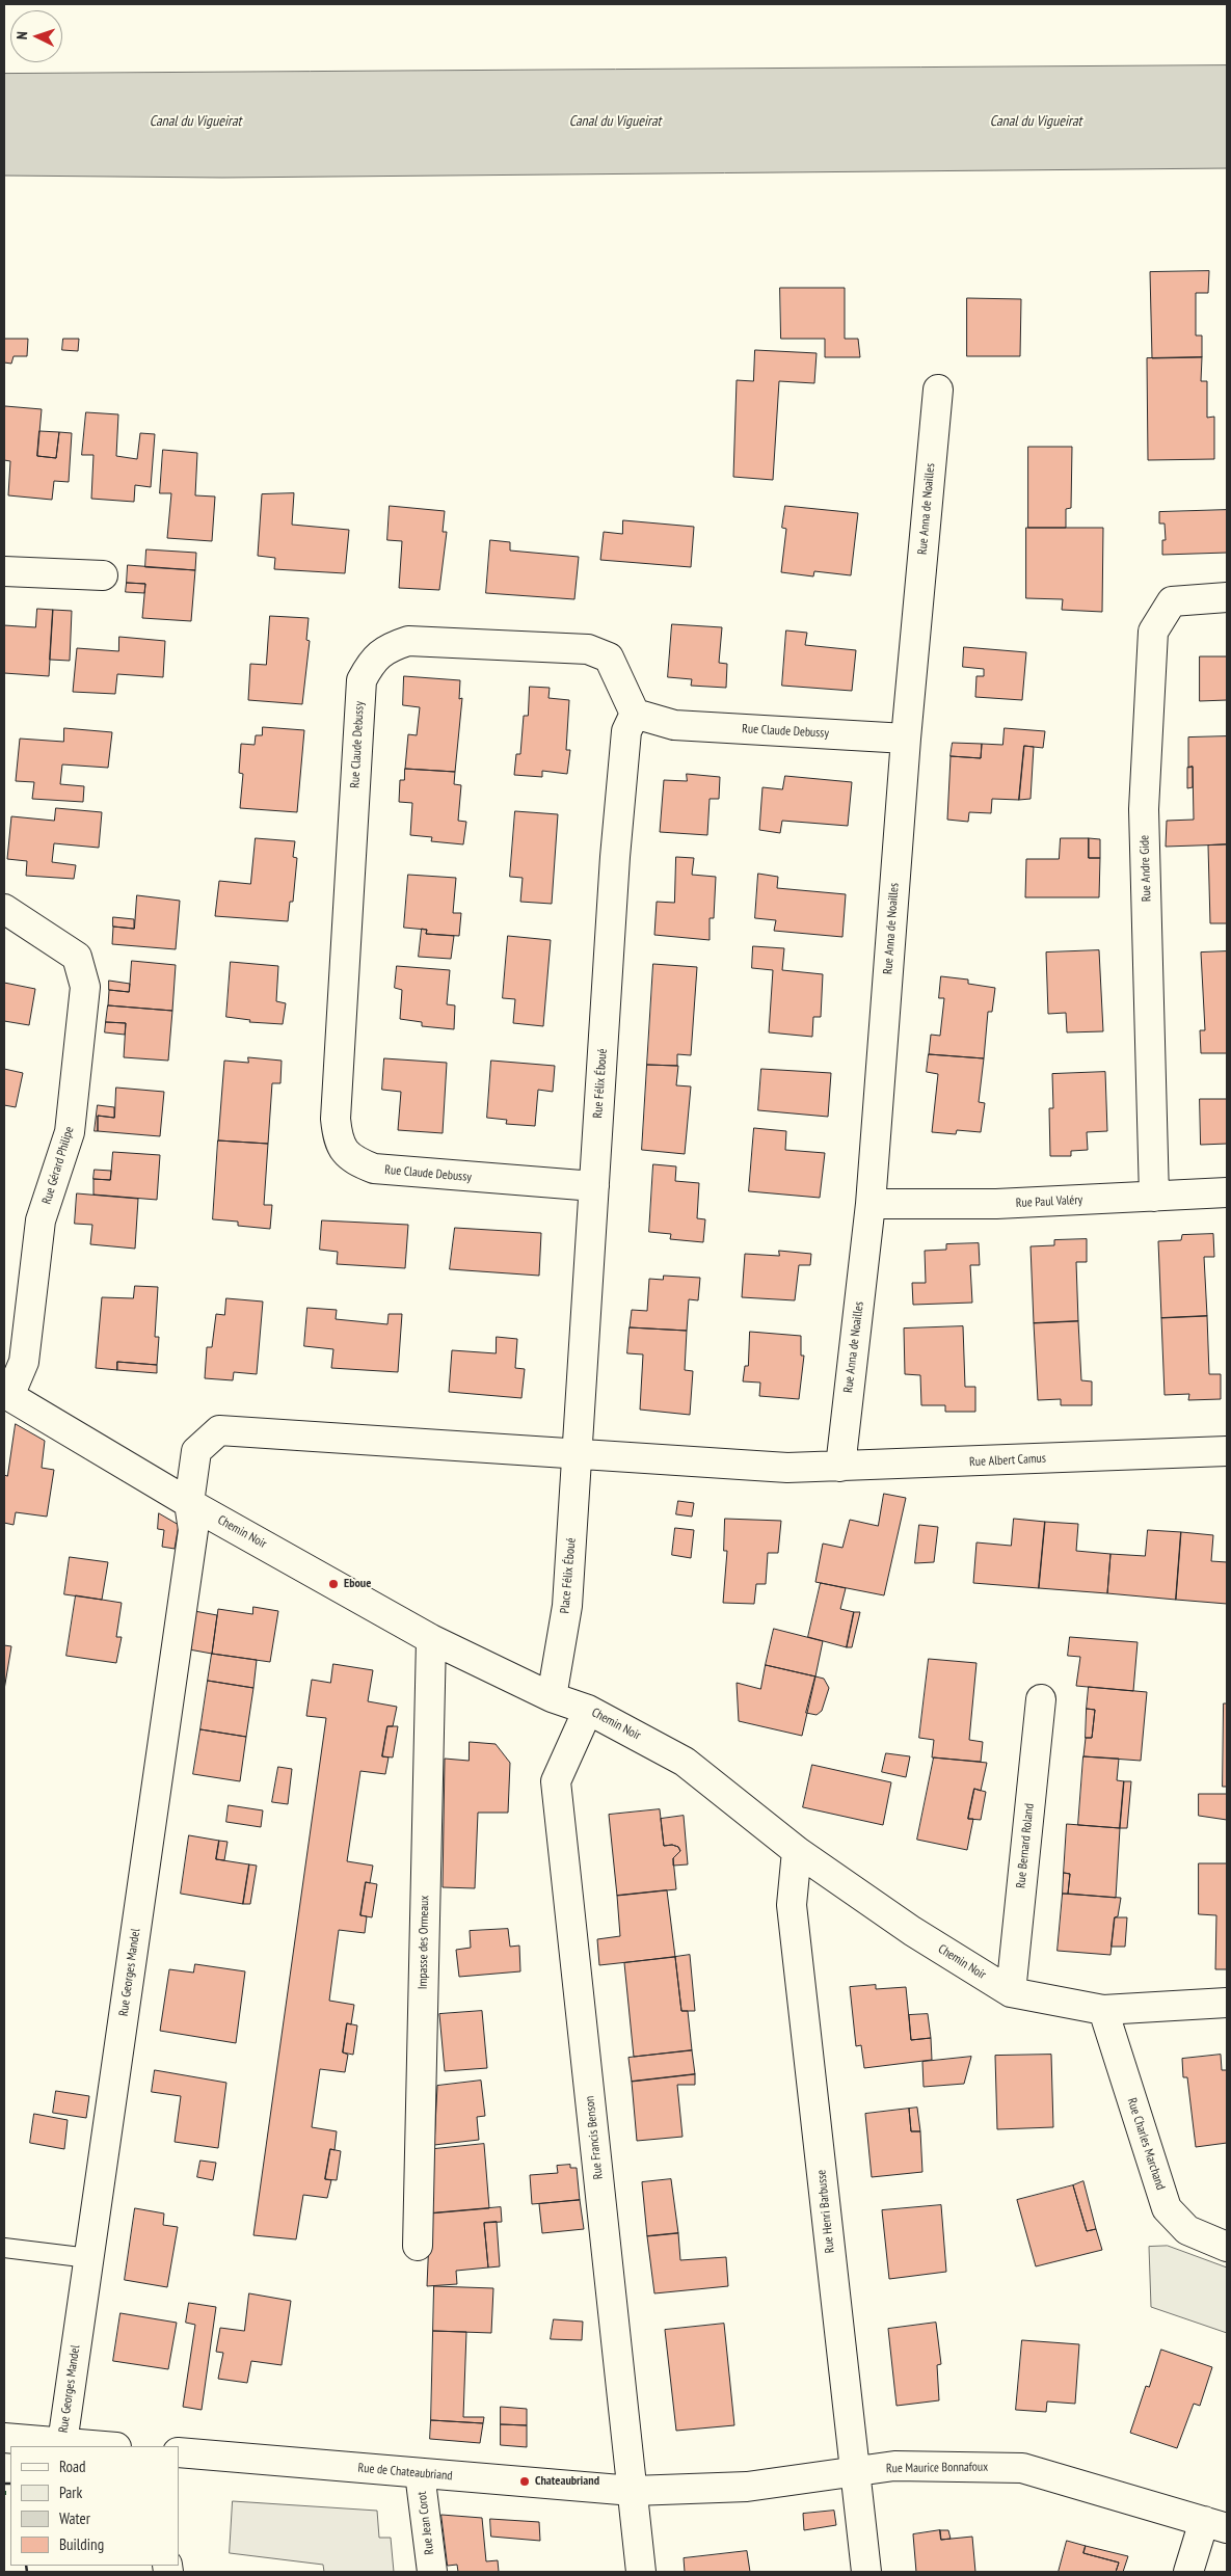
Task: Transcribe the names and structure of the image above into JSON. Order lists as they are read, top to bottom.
{
  "streets": {
    "street": [
      "Rue Anna de Noailles",
      "Rue Claude Debussy",
      "Rue Andre Gide",
      "Rue Félix Éboué",
      "Rue Gérard Philipe",
      "Rue Paul Valéry",
      "Rue Albert Camus",
      "Chemin Noir",
      "Place Félix Éboué",
      "Rue Bernard Roland",
      "Impasse des Ormeaux",
      "Rue Georges Mandel",
      "Rue Francis Benson",
      "Rue Charles Marchand",
      "Rue Henri Barbusse",
      "Rue Maurice Bonnafoux",
      "Rue de Chateaubriand",
      "Rue Jean Corot"
    ]
  },
  "crossings": [
    ["Rue Anna de Noailles", "Rue Claude Debussy"],
    ["Rue Anna de Noailles", "Rue Paul Valéry"],
    ["Rue Anna de Noailles", "Rue Albert Camus"],
    ["Rue Claude Debussy", "Rue Félix Éboué"],
    ["Rue Andre Gide", "Rue Paul Valéry"],
    ["Rue Félix Éboué", "Rue Albert Camus"],
    ["Rue Félix Éboué", "Place Félix Éboué"],
    ["Rue Félix Éboué", "Rue Georges Mandel"],
    ["Rue Gérard Philipe", "Chemin Noir"],
    ["Rue Albert Camus", "Place Félix Éboué"],
    ["Rue Albert Camus", "Rue Georges Mandel"],
    ["Chemin Noir", "Place Félix Éboué"],
    ["Chemin Noir", "Rue Bernard Roland"],
    ["Chemin Noir", "Impasse des Ormeaux"],
    ["Chemin Noir", "Rue Georges Mandel"],
    ["Chemin Noir", "Rue Francis Benson"],
    ["Chemin Noir", "Rue Charles Marchand"],
    ["Chemin Noir", "Rue Henri Barbusse"],
    ["Place Félix Éboué", "Rue Georges Mandel"],
    ["Rue Francis Benson", "Rue Maurice Bonnafoux"],
    ["Rue Francis Benson", "Rue de Chateaubriand"],
    ["Rue Henri Barbusse", "Rue Maurice Bonnafoux"],
    ["Rue Maurice Bonnafoux", "Rue de Chateaubriand"],
    ["Rue de Chateaubriand", "Rue Jean Corot"]
  ],
  "water": ["Canal du Vigueirat"],
  "places": ["Eboue", "Chateaubriand"],
  "legend": [
    "Road",
    "Park",
    "Water",
    "Building"
  ],
  "north": "left"
}
